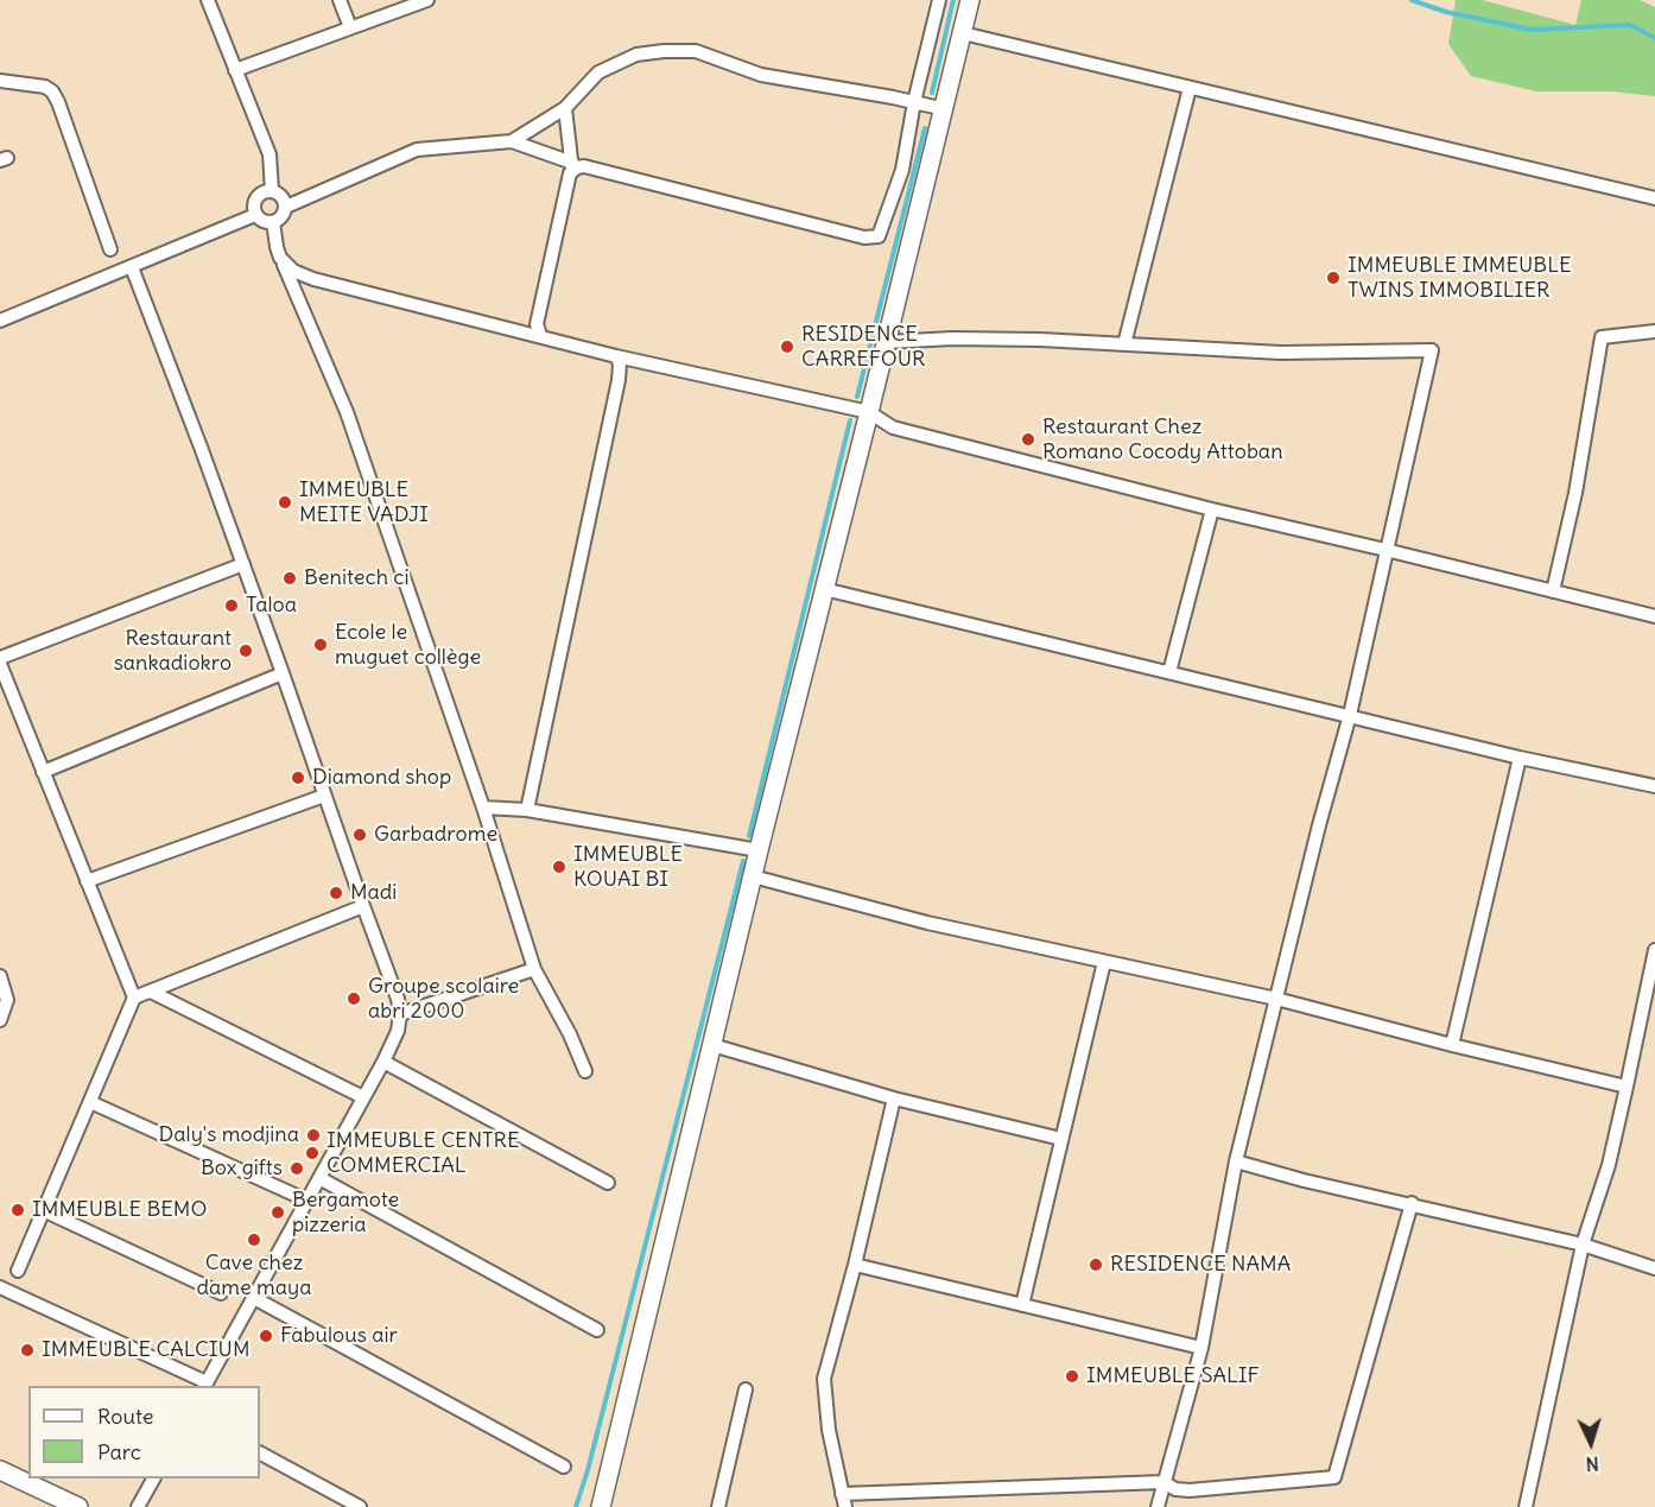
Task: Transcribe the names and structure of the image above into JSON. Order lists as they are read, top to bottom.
{
  "places": [
    "IMMEUBLE IMMEUBLE TWINS IMMOBILIER",
    "RESIDENCE CARREFOUR",
    "Restaurant Chez Romano Cocody Attoban",
    "IMMEUBLE MEITE VADJI",
    "Benitech ci",
    "Taloa",
    "Ecole le muguet collège",
    "Restaurant sankadiokro",
    "Diamond shop",
    "Garbadrome",
    "IMMEUBLE KOUAI BI",
    "Madi",
    "Groupe scolaire abri 2000",
    "Daly's modjina",
    "IMMEUBLE CENTRE COMMERCIAL",
    "Box gifts",
    "IMMEUBLE BEMO",
    "Bergamote pizzeria",
    "Cave chez dame maya",
    "RESIDENCE NAMA",
    "Fabulous air",
    "IMMEUBLE CALCIUM",
    "IMMEUBLE SALIF"
  ],
  "legend": ["Route", "Parc"],
  "north": "bottom"
}
